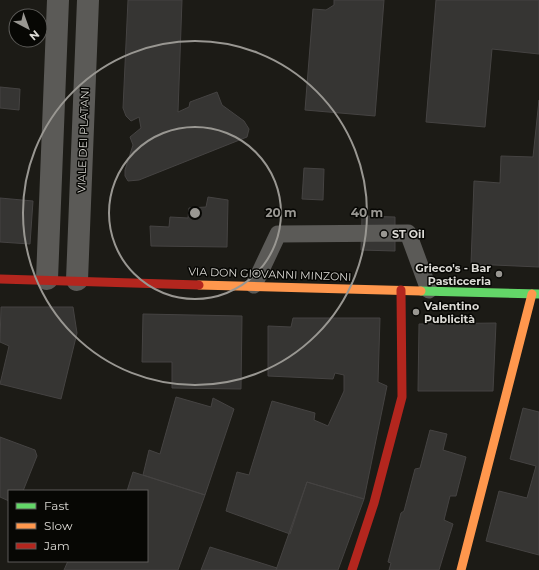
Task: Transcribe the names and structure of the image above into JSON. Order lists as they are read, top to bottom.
{
  "streets": {
    "street": ["VIALE DEI PLATANI", "VIA DON GIOVANNI MINZONI"]
  },
  "crossings": [
    ["VIALE DEI PLATANI", "VIA DON GIOVANNI MINZONI"]
  ],
  "places": ["ST Oil", "Grieco's - Bar Pasticceria", "Valentino Publicità"],
  "legend": ["Fast", "Slow", "Jam"],
  "north": "bottom right",
  "rings": ["20 m", "40 m"]
}
